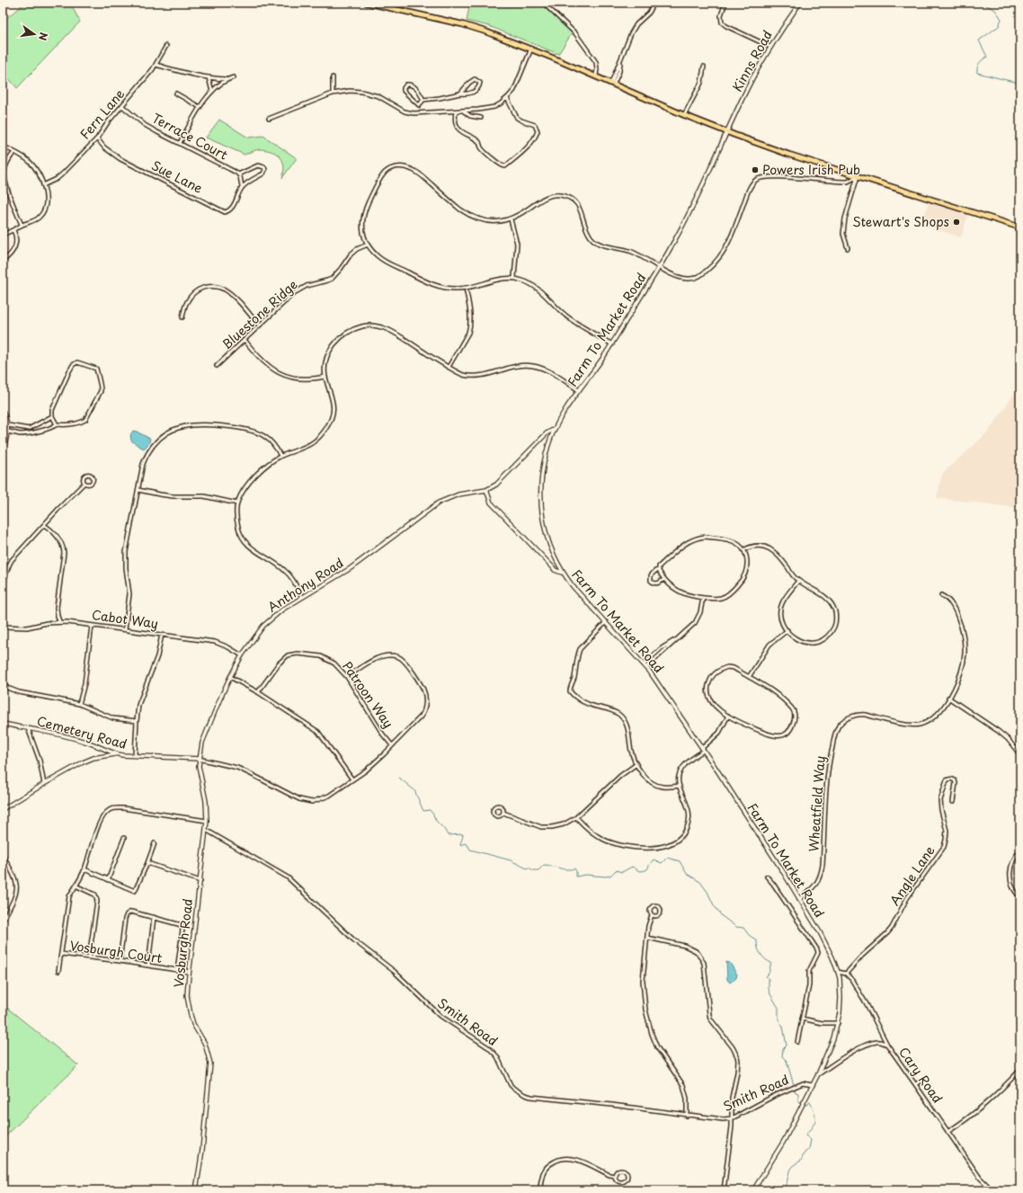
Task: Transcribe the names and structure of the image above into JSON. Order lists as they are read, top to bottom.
{
  "streets": {
    "street": [
      "Kinns Road",
      "Fern Lane",
      "Terrace Court",
      "Sue Lane",
      "Bluestone Ridge",
      "Farm To Market Road",
      "Anthony Road",
      "Cabot Way",
      "Patroon Way",
      "Cemetery Road",
      "Wheatfield Way",
      "Angle Lane",
      "Vosburgh Road",
      "Vosburgh Court",
      "Smith Road",
      "Cary Road"
    ]
  },
  "crossings": [
    ["Kinns Road", "Farm To Market Road"],
    ["Fern Lane", "Terrace Court"],
    ["Fern Lane", "Sue Lane"],
    ["Farm To Market Road", "Anthony Road"],
    ["Farm To Market Road", "Wheatfield Way"],
    ["Farm To Market Road", "Smith Road"],
    ["Anthony Road", "Cabot Way"],
    ["Anthony Road", "Cemetery Road"],
    ["Anthony Road", "Vosburgh Road"],
    ["Cemetery Road", "Vosburgh Road"],
    ["Angle Lane", "Cary Road"],
    ["Vosburgh Road", "Vosburgh Court"],
    ["Vosburgh Road", "Smith Road"]
  ],
  "places": ["Powers Irish Pub", "Stewart's Shops"],
  "north": "right"
}
